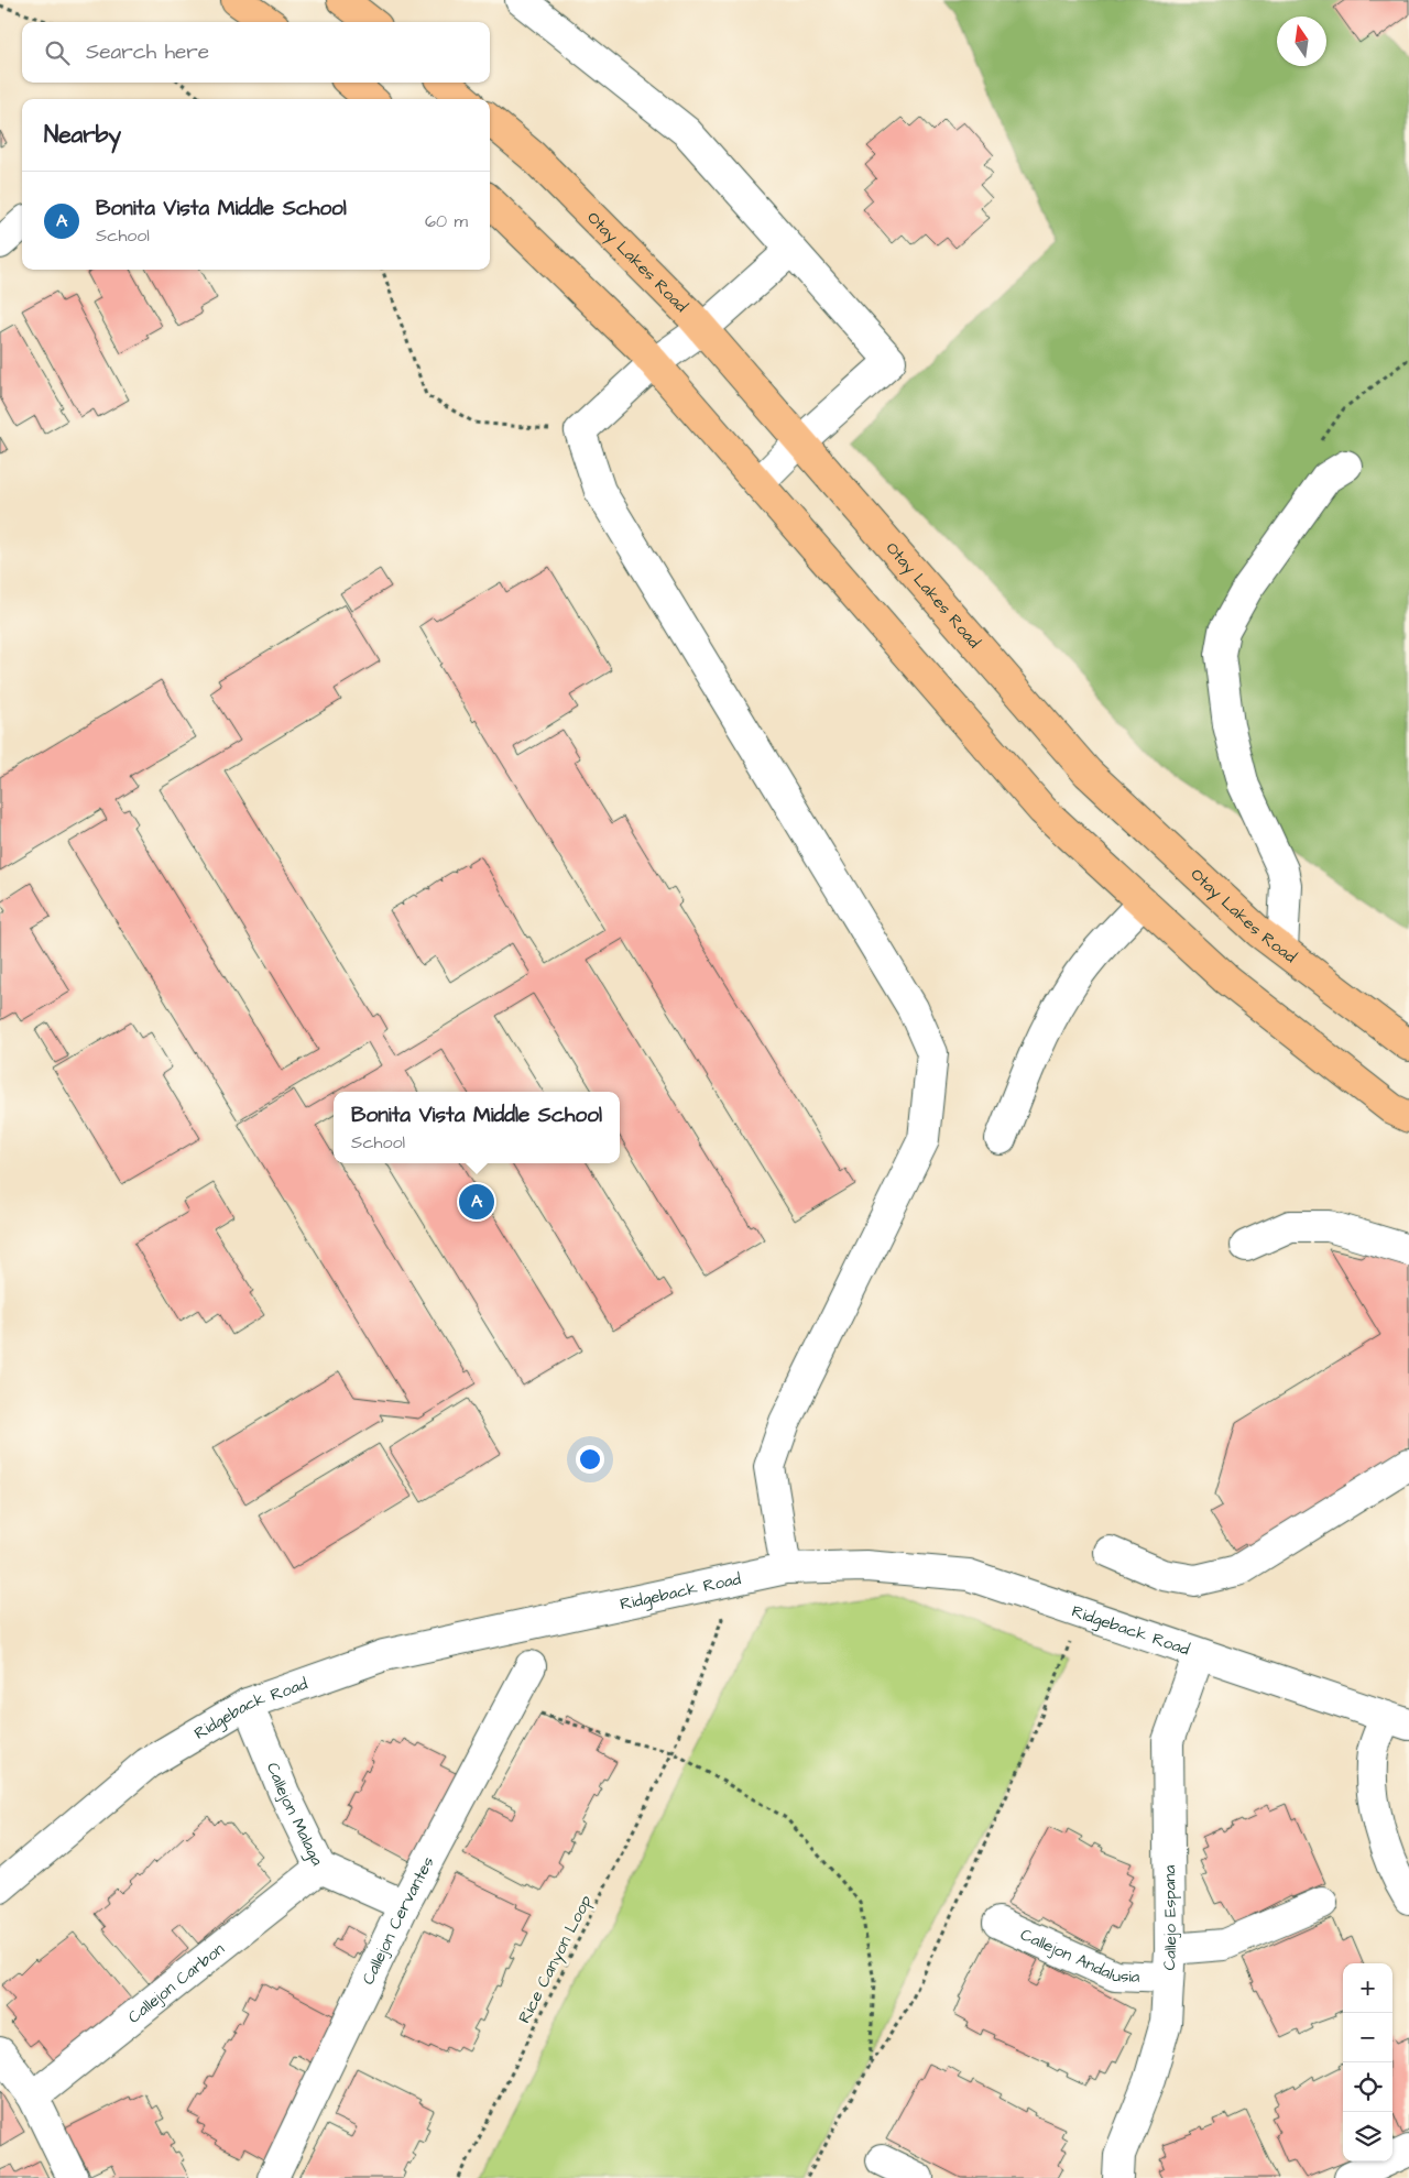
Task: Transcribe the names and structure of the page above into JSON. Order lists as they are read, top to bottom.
{
  "streets": {
    "main road": ["Otay Lakes Road"],
    "street": [
      "Ridgeback Road",
      "Callejon Malaga",
      "Callejo Espana",
      "Callejon Cervantes",
      "Callejon Andalusia",
      "Callejon Carbon"
    ],
    "path": ["Rice Canyon Loop"]
  },
  "crossings": [
    ["Ridgeback Road", "Callejon Malaga"],
    ["Ridgeback Road", "Callejo Espana"],
    ["Ridgeback Road", "Rice Canyon Loop"],
    ["Callejon Malaga", "Callejon Cervantes"],
    ["Callejon Malaga", "Callejon Carbon"],
    ["Callejo Espana", "Callejon Andalusia"]
  ],
  "north": "top",
  "page": {
    "search": "Search here",
    "heading": "Nearby",
    "list": [
      {
        "mark": "A",
        "name": "Bonita Vista Middle School",
        "note": "School",
        "value": "60 m"
      }
    ],
    "popup": ["Bonita Vista Middle School", "School"],
    "pins": "A",
    "map_buttons": ["+", "−"]
  }
}
